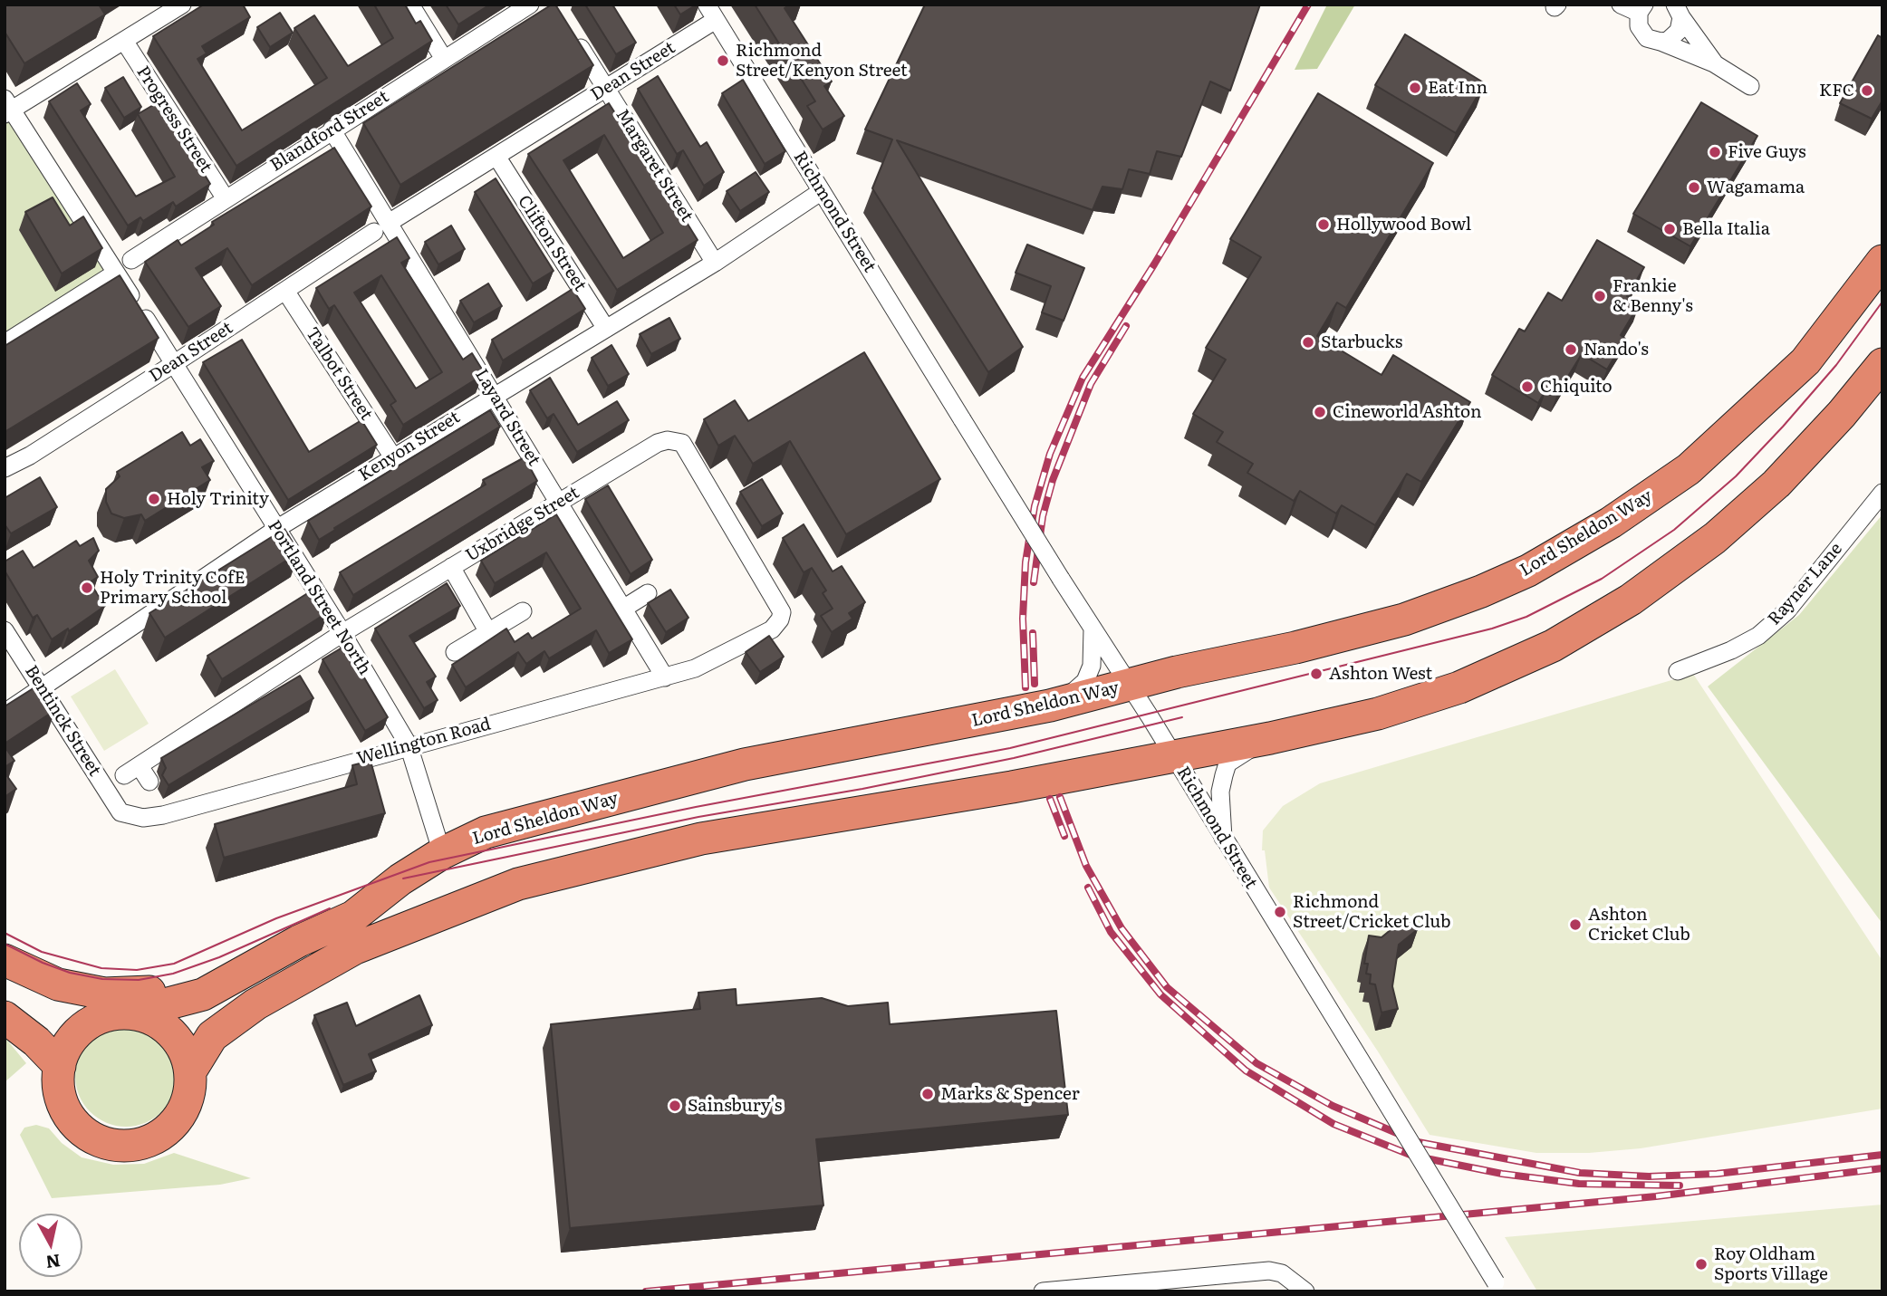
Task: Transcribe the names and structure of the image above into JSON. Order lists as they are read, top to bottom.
{
  "streets": {
    "highway": ["Lord Sheldon Way"],
    "street": [
      "Dean Street",
      "Progress Street",
      "Blandford Street",
      "Margaret Street",
      "Richmond Street",
      "Clifton Street",
      "Talbot Street",
      "Layard Street",
      "Kenyon Street",
      "Uxbridge Street",
      "Rayner Lane",
      "Portland Street North",
      "Bentinck Street",
      "Wellington Road"
    ]
  },
  "crossings": [
    ["Dean Street", "Margaret Street"],
    ["Dean Street", "Richmond Street"],
    ["Dean Street", "Clifton Street"],
    ["Dean Street", "Talbot Street"],
    ["Dean Street", "Layard Street"],
    ["Dean Street", "Portland Street North"],
    ["Progress Street", "Blandford Street"],
    ["Blandford Street", "Layard Street"],
    ["Margaret Street", "Kenyon Street"],
    ["Richmond Street", "Kenyon Street"],
    ["Richmond Street", "Lord Sheldon Way"],
    ["Clifton Street", "Kenyon Street"],
    ["Talbot Street", "Kenyon Street"],
    ["Layard Street", "Kenyon Street"],
    ["Layard Street", "Uxbridge Street"],
    ["Layard Street", "Wellington Road"],
    ["Kenyon Street", "Portland Street North"],
    ["Kenyon Street", "Bentinck Street"],
    ["Uxbridge Street", "Portland Street North"],
    ["Uxbridge Street", "Wellington Road"],
    ["Lord Sheldon Way", "Portland Street North"],
    ["Portland Street North", "Wellington Road"],
    ["Bentinck Street", "Wellington Road"]
  ],
  "places": [
    "Richmond Street/Kenyon Street",
    "Eat Inn",
    "KFC",
    "Five Guys",
    "Wagamama",
    "Hollywood Bowl",
    "Bella Italia",
    "Frankie & Benny's",
    "Starbucks",
    "Nando's",
    "Chiquito",
    "Cineworld Ashton",
    "Holy Trinity",
    "Holy Trinity CofE Primary School",
    "Ashton West",
    "Richmond Street/Cricket Club",
    "Ashton Cricket Club",
    "Marks & Spencer",
    "Sainsbury's",
    "Roy Oldham Sports Village"
  ],
  "north": "bottom"
}
